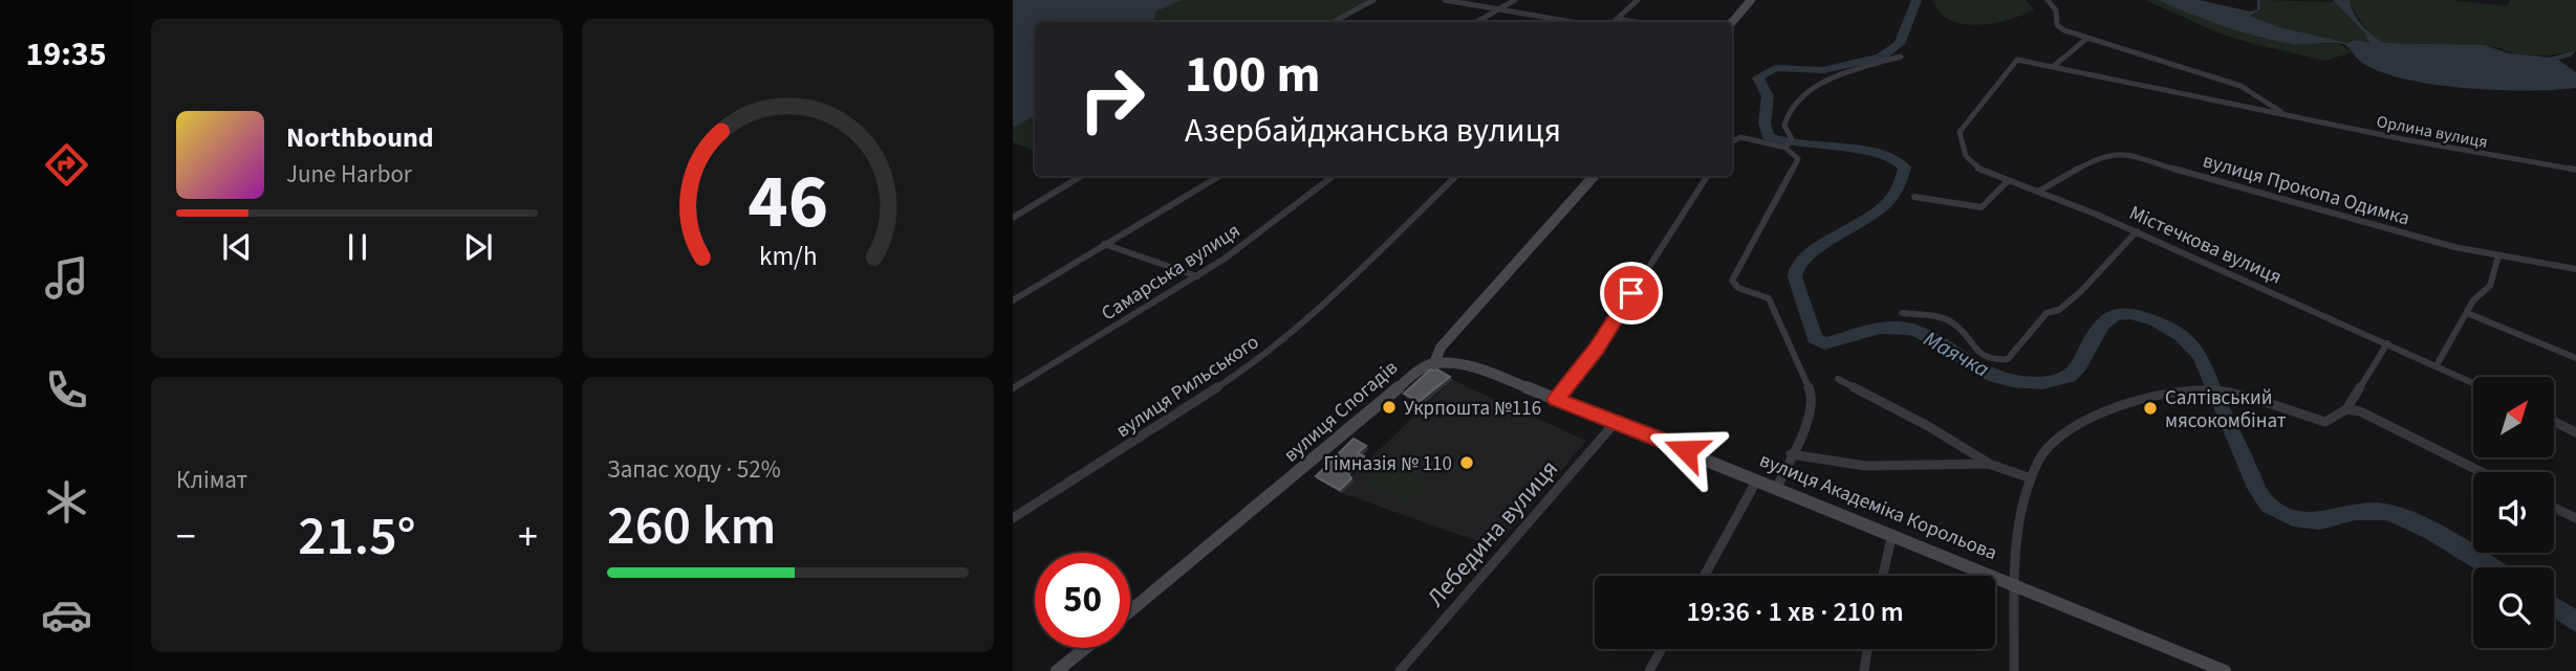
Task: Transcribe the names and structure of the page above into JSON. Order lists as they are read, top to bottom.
{
  "streets": {
    "main road": ["вулиця Спогадів", "вулиця Академіка Корольова"],
    "street": [
      "Орлина вулиця",
      "вулиця Прокопа Одимка",
      "Містечкова вулиця",
      "Самарська вулиця",
      "вулиця Рильського",
      "Лебедина вулиця"
    ]
  },
  "crossings": [
    ["Орлина вулиця", "Містечкова вулиця"],
    ["вулиця Прокопа Одимка", "Містечкова вулиця"],
    ["вулиця Спогадів", "вулиця Академіка Корольова"],
    ["вулиця Академіка Корольова", "Лебедина вулиця"]
  ],
  "water": ["Маячка"],
  "places": ["Укрпошта №116", "Салтівський мясокомбінат", "Гімназія № 110"],
  "north": "top right",
  "page": {
    "tabs": "19:35",
    "turn": ["100 m", "Азербайджанська вулиця"],
    "song": ["Northbound", "June Harbor"],
    "tile": [
      "Клімат",
      ["Запас ходу · 52%", "260 km"]
    ],
    "heat": ["−", "21.5°", "+"],
    "limit": "50",
    "trip": "19:36 · 1 хв · 210 m",
    "gauge": ["46", "km/h"]
  }
}
